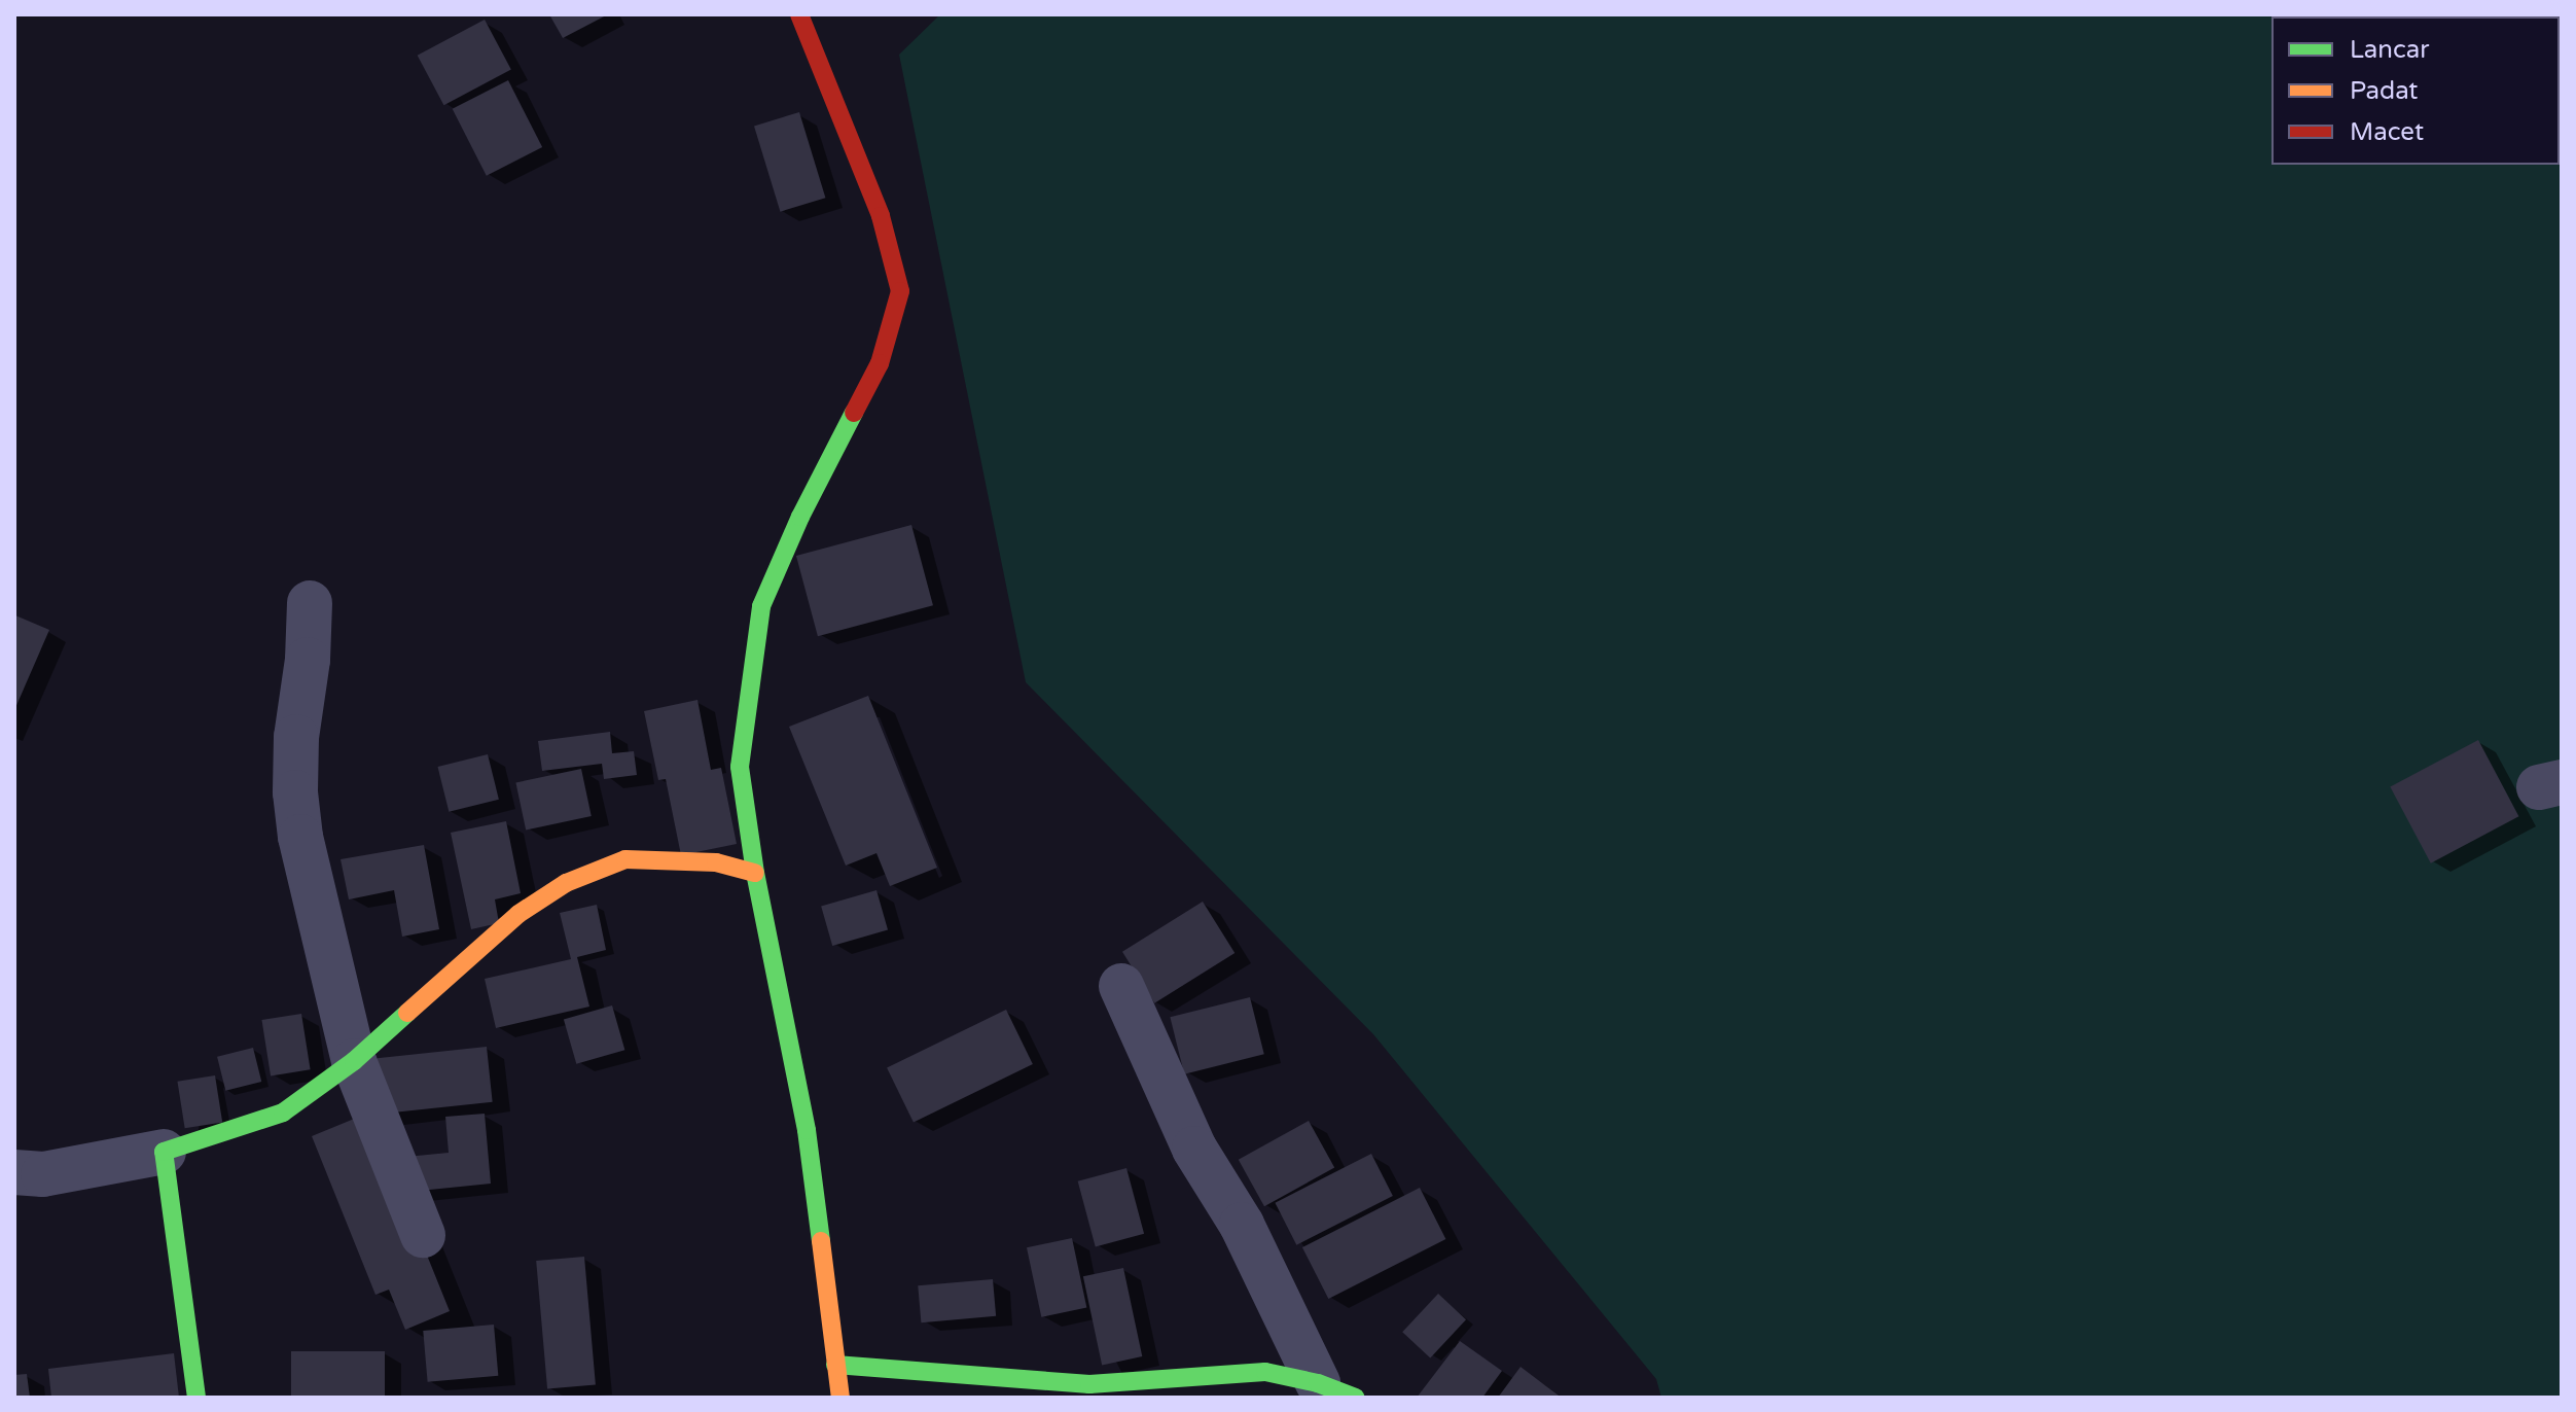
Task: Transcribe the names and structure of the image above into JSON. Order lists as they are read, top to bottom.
{
  "legend": ["Lancar", "Padat", "Macet"]
}
